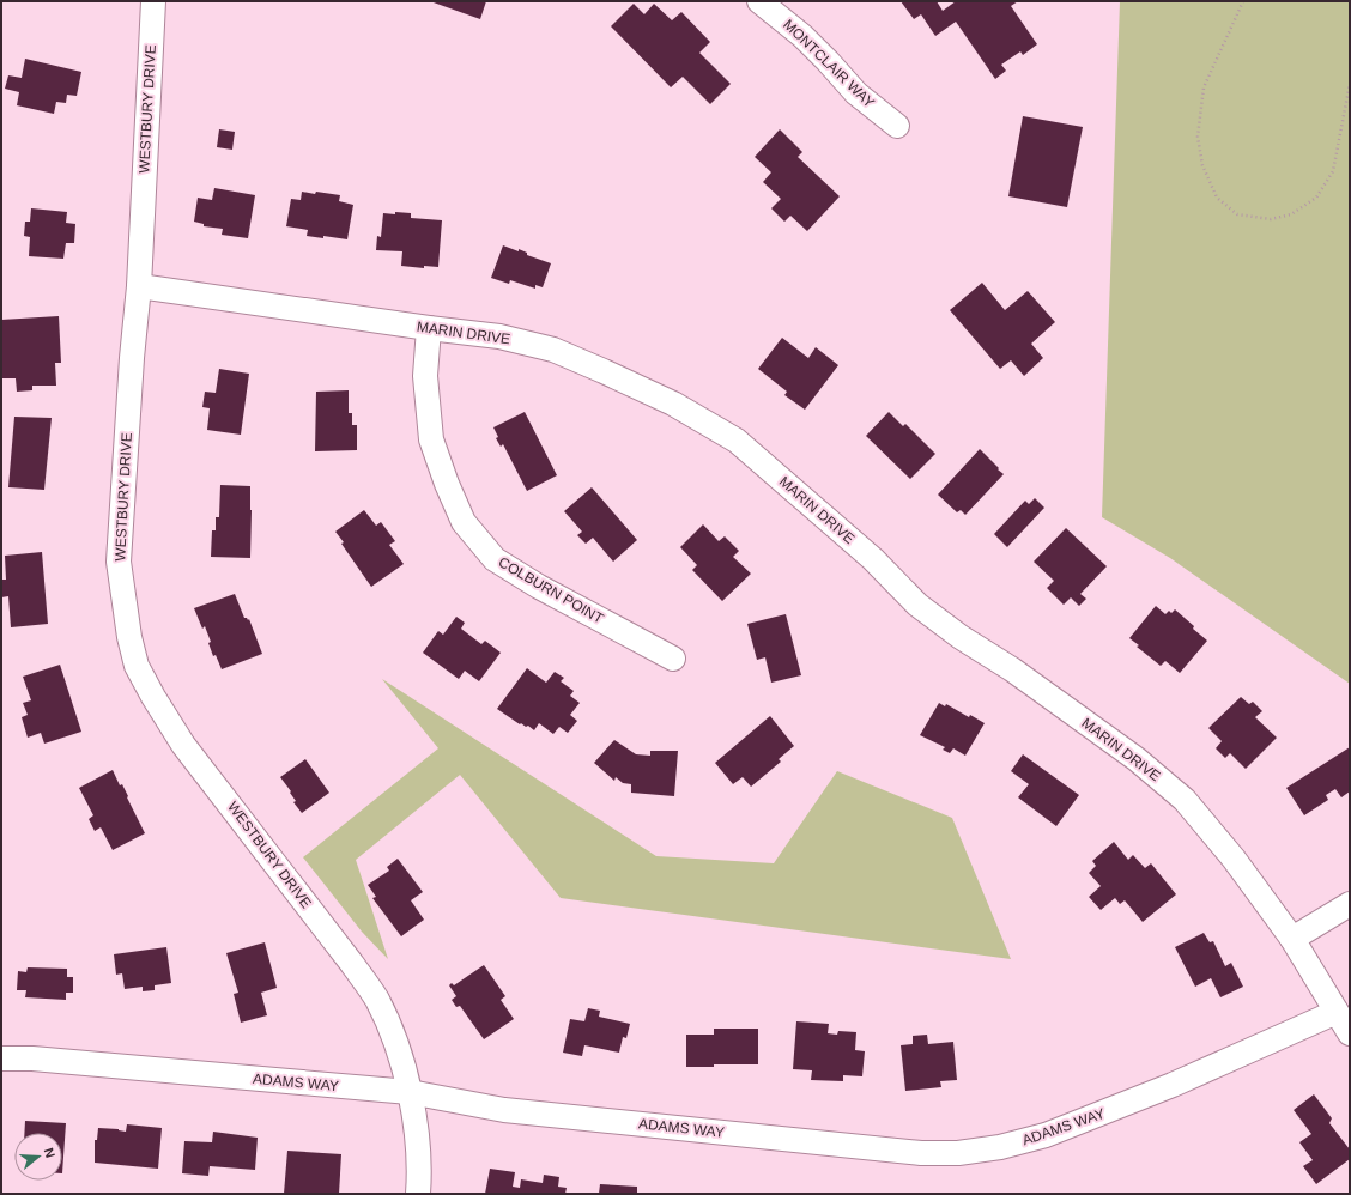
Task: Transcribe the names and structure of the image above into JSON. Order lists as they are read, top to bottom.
{
  "streets": {
    "street": [
      "MONTCLAIR WAY",
      "WESTBURY DRIVE",
      "MARIN DRIVE",
      "COLBURN POINT",
      "ADAMS WAY"
    ]
  },
  "crossings": [
    ["WESTBURY DRIVE", "MARIN DRIVE"],
    ["WESTBURY DRIVE", "ADAMS WAY"],
    ["MARIN DRIVE", "COLBURN POINT"],
    ["MARIN DRIVE", "ADAMS WAY"]
  ],
  "north": "right"
}
